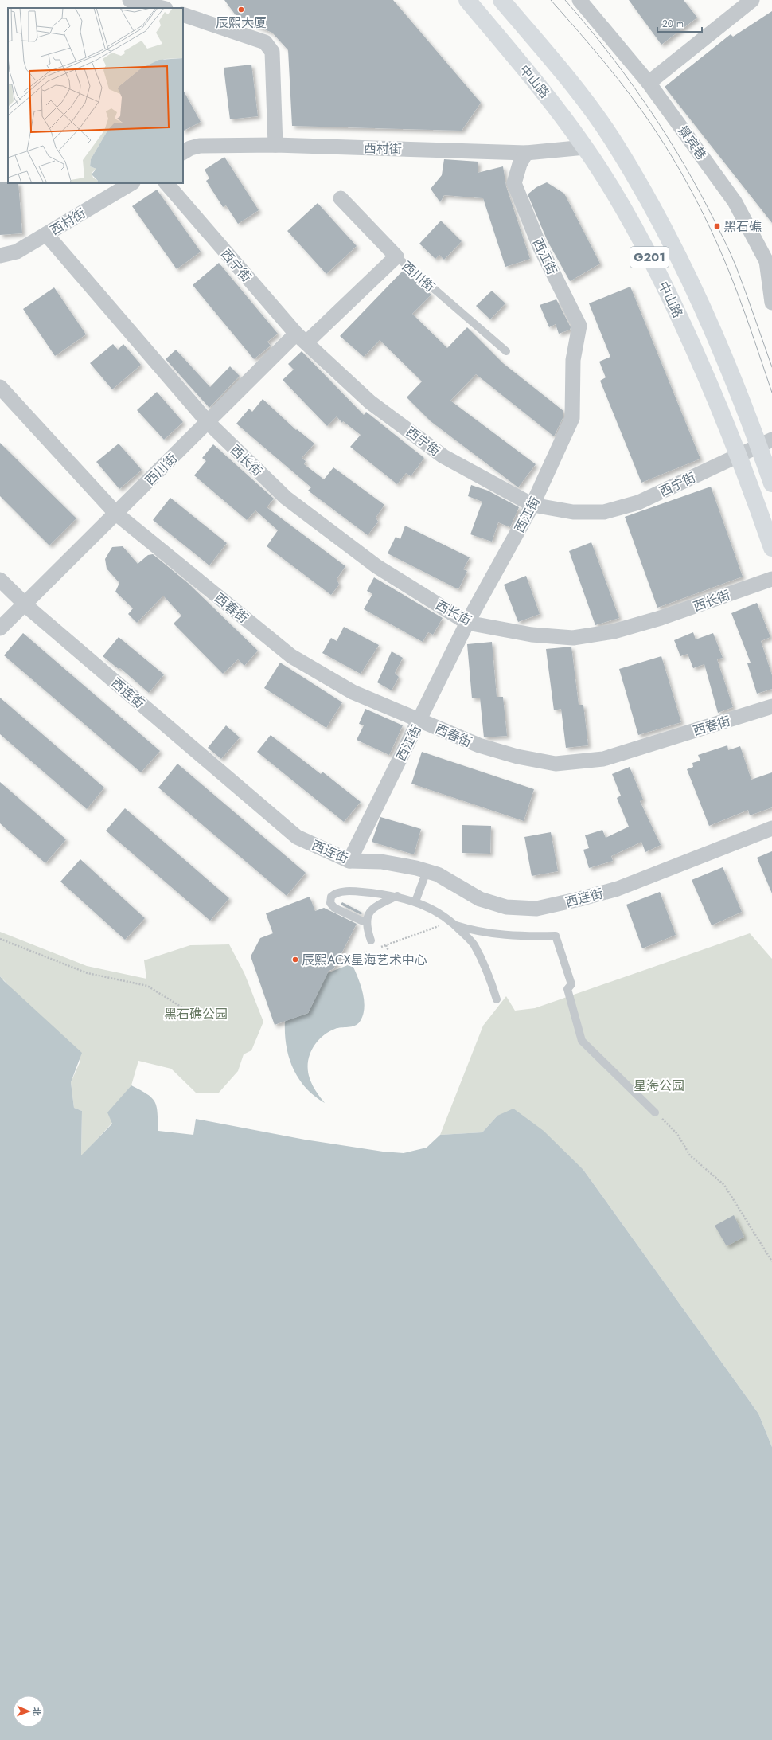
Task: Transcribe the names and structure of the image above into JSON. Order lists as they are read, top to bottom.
{
  "streets": {
    "highway": ["中山路", "G201"],
    "street": [
      "景宾巷",
      "西村街",
      "西江街",
      "西宁街",
      "西川街",
      "西长街",
      "西春街",
      "西连街"
    ]
  },
  "crossings": [
    ["中山路", "西村街"],
    ["中山路", "西宁街"],
    ["西村街", "西江街"],
    ["西村街", "西长街"],
    ["西江街", "西宁街"],
    ["西江街", "西长街"],
    ["西江街", "西春街"],
    ["西江街", "西连街"],
    ["西宁街", "西川街"],
    ["西川街", "西长街"],
    ["西川街", "西春街"],
    ["西川街", "西连街"]
  ],
  "parks": ["黑石礁公园", "星海公园"],
  "places": {
    "other": ["辰熙大厦", "辰熙ACX星海艺术中心"],
    "transit": ["黑石礁"]
  },
  "scale_bar": "20 m",
  "north": "right"
}
